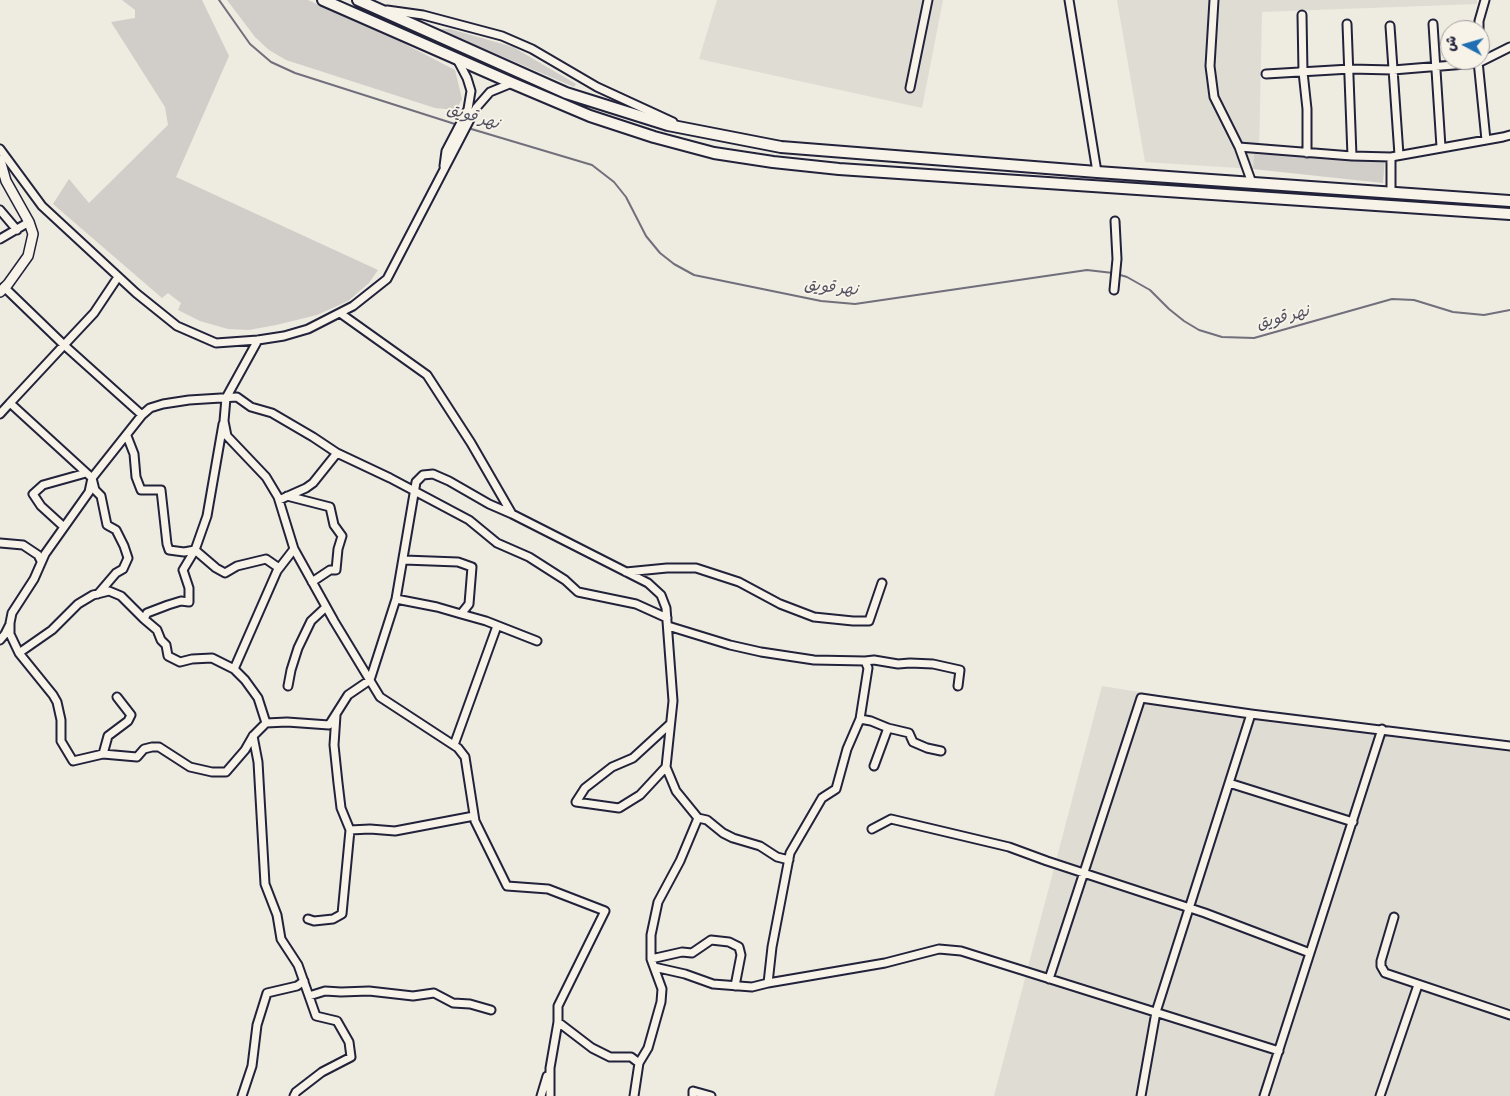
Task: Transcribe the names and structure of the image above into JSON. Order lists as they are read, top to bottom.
{
  "water": ["نهر قويق"],
  "north": "left"
}
